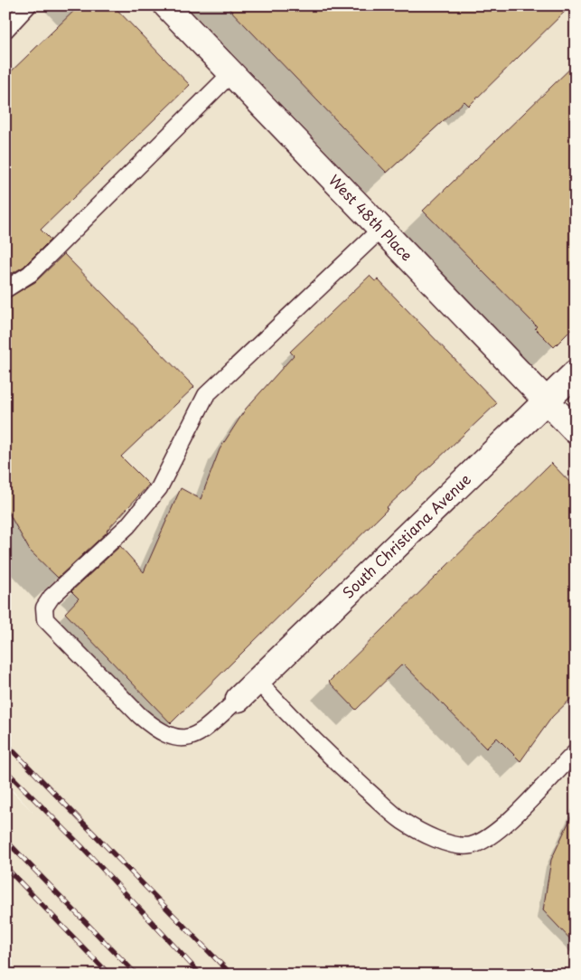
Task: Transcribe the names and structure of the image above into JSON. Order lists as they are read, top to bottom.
{
  "streets": {
    "street": ["West 48th Place", "South Christiana Avenue"]
  },
  "crossings": [
    ["West 48th Place", "South Christiana Avenue"]
  ]
}
